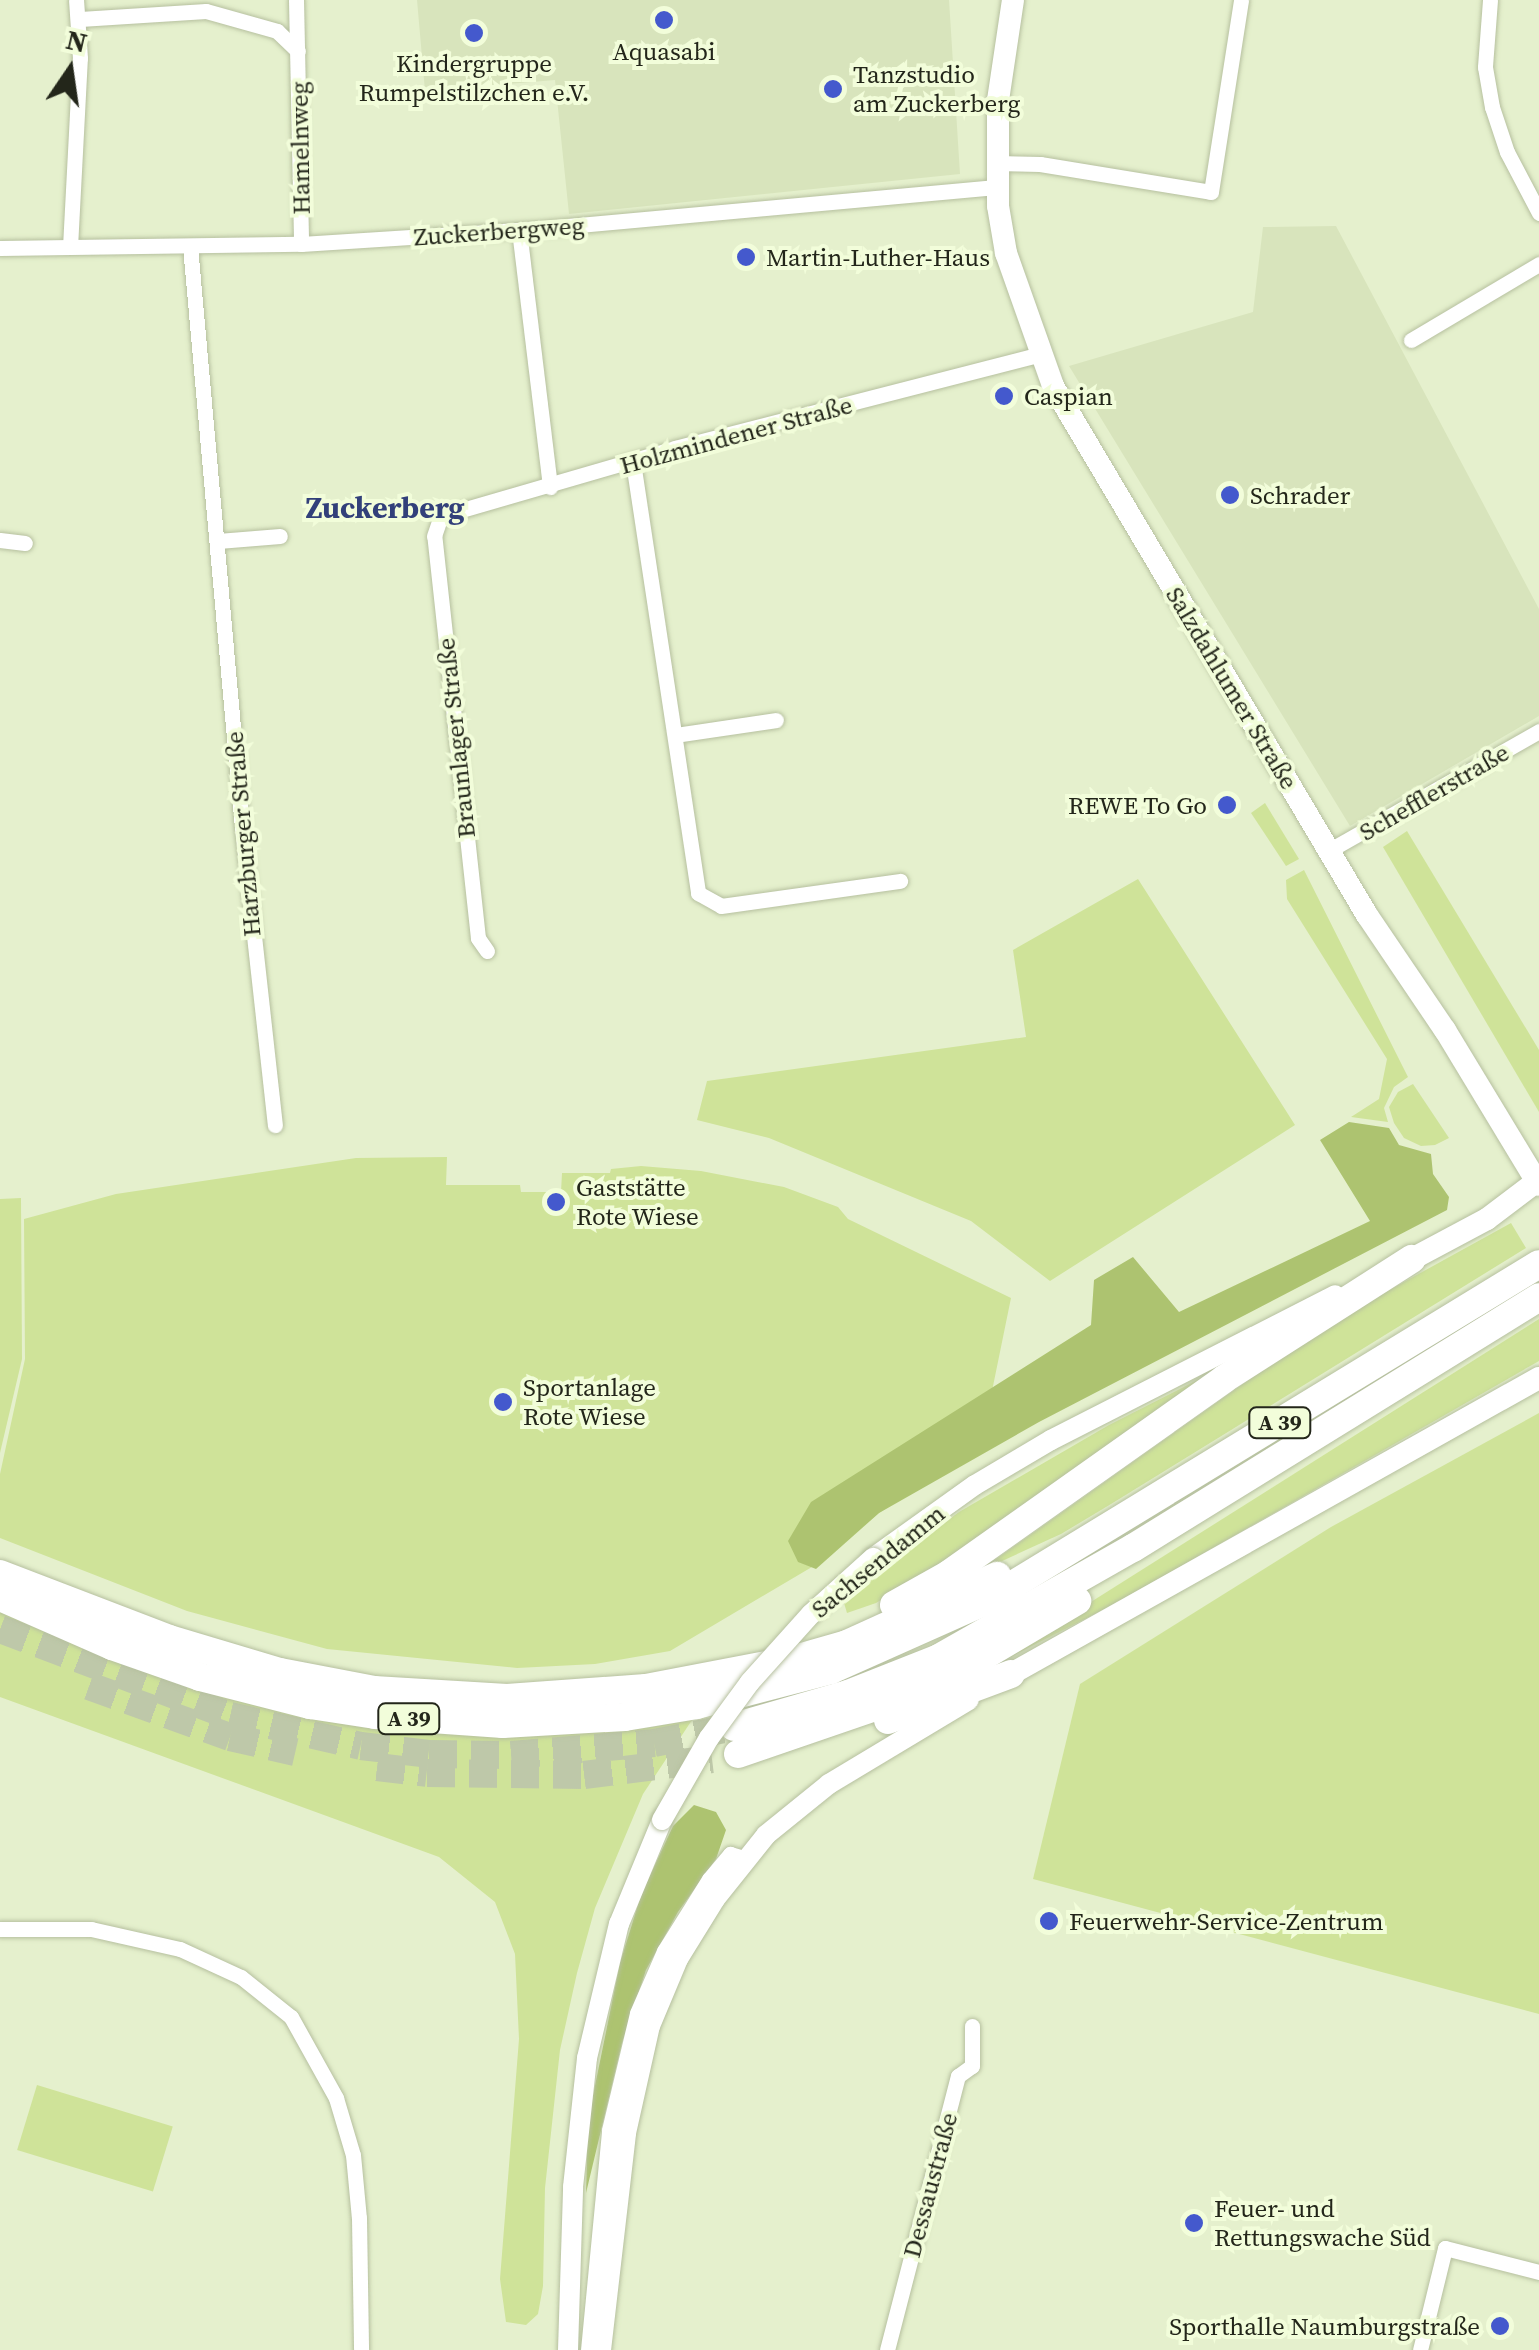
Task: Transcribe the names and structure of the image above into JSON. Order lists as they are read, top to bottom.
{
  "streets": {
    "highway": ["A 39"],
    "main road": ["Salzdahlumer Straße", "Sachsendamm"],
    "street": [
      "Hamelnweg",
      "Zuckerbergweg",
      "Holzmindener Straße",
      "Braunlager Straße",
      "Schefflerstraße",
      "Harzburger Straße",
      "Dessaustraße"
    ]
  },
  "crossings": [
    ["Hamelnweg", "Zuckerbergweg"],
    ["Zuckerbergweg", "Salzdahlumer Straße"],
    ["Zuckerbergweg", "Harzburger Straße"],
    ["Holzmindener Straße", "Salzdahlumer Straße"],
    ["Holzmindener Straße", "Braunlager Straße"],
    ["Salzdahlumer Straße", "Schefflerstraße"],
    ["Salzdahlumer Straße", "Sachsendamm"]
  ],
  "districts": ["Zuckerberg"],
  "places": [
    "Aquasabi",
    "Kindergruppe Rumpelstilzchen e.V.",
    "Tanzstudio am Zuckerberg",
    "Martin-Luther-Haus",
    "Caspian",
    "Schrader",
    "REWE To Go",
    "Gaststätte Rote Wiese",
    "Sportanlage Rote Wiese",
    "Feuerwehr-Service-Zentrum",
    "Feuer- und Rettungswache Süd",
    "Sporthalle Naumburgstraße"
  ],
  "north": "top"
}
